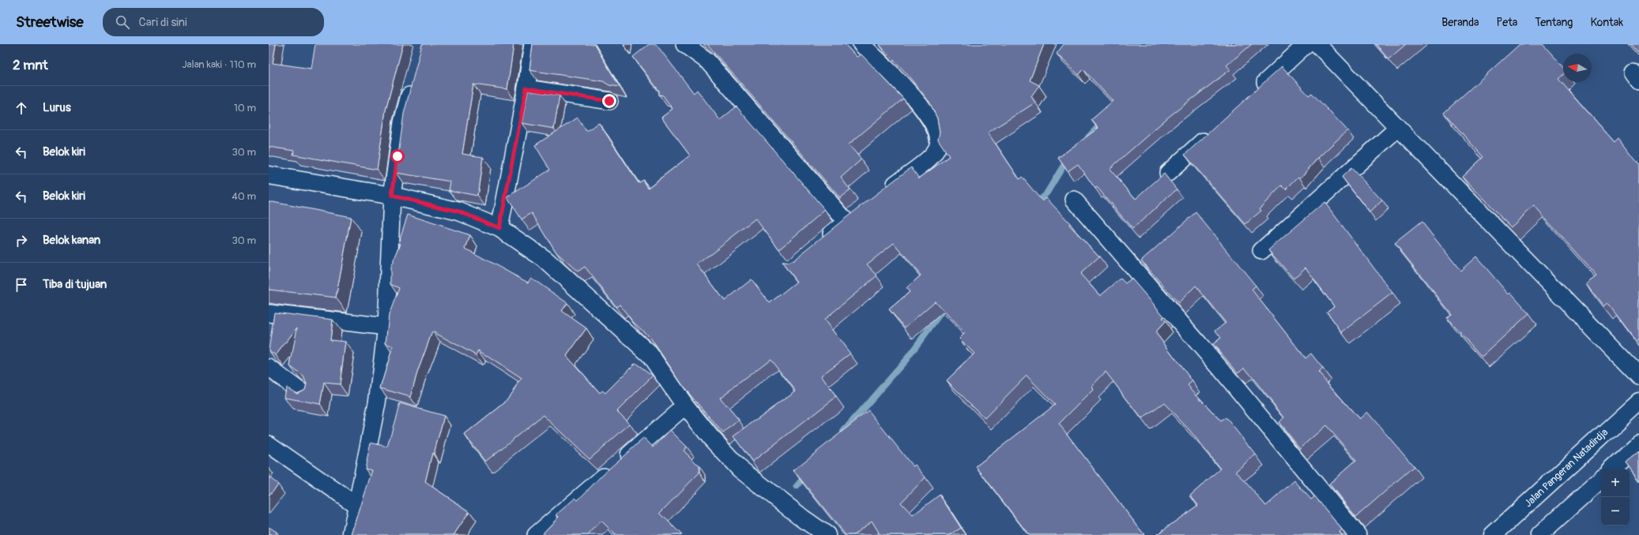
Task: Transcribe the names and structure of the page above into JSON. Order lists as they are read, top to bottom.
{
  "streets": {
    "street": ["Jalan Pangeran Natadirdja"]
  },
  "north": "left",
  "page": {
    "header": "Streetwise",
    "search": "Cari di sini",
    "nav": [
      "Beranda",
      "Peta",
      "Tentang",
      "Kontak"
    ],
    "heading": ["2 mnt", "Jalan kaki · 110 m"],
    "list": [
      ["Lurus", "10 m"],
      ["Belok kiri", "30 m"],
      ["Belok kiri", "40 m"],
      ["Belok kanan", "30 m"],
      "Tiba di tujuan"
    ],
    "map_buttons": ["+", "−"]
  }
}
